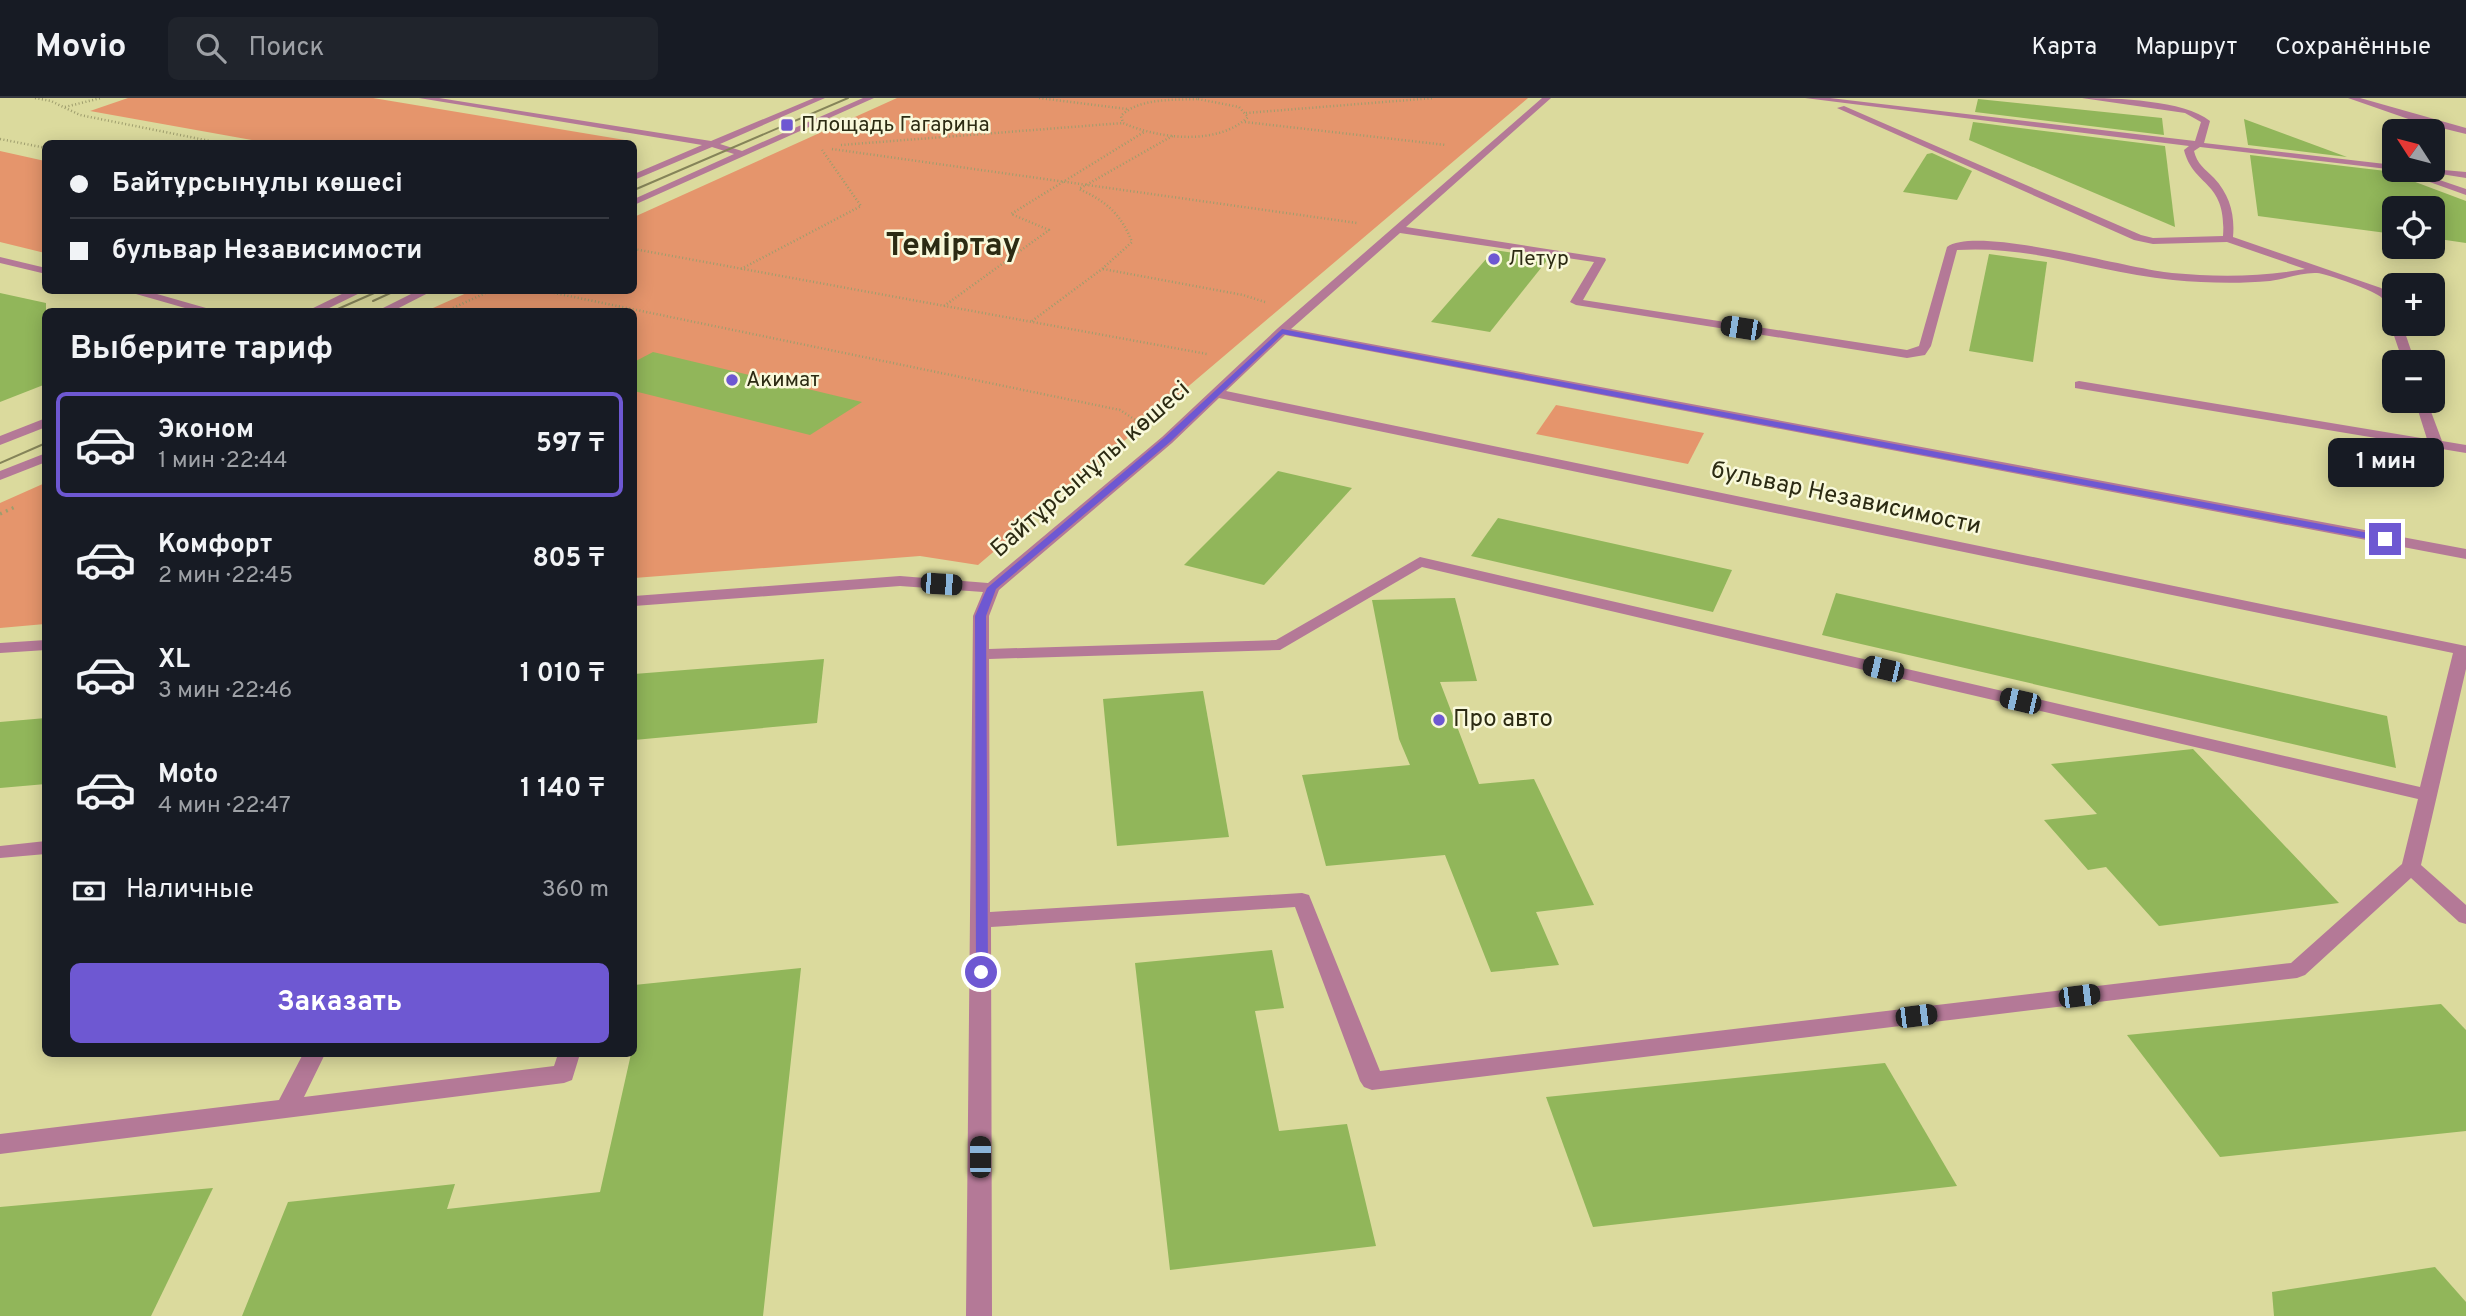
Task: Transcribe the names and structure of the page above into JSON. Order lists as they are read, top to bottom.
{
  "streets": {
    "street": ["Байтұрсынұлы көшесі", "бульвар Независимости"]
  },
  "crossings": [
    ["Байтұрсынұлы көшесі", "бульвар Независимости"]
  ],
  "districts": ["Теміртау"],
  "places": {
    "transit": ["Площадь Гагарина"],
    "other": ["Летур", "Акимат", "Про авто"]
  },
  "north": "top left",
  "page": {
    "header": "Movio",
    "search": "Поиск",
    "nav": ["Карта", "Маршрут", "Сохранённые"],
    "map_buttons": ["+", "−"],
    "banner": ["Байтұрсынұлы көшесі", "бульвар Независимости"],
    "heading": "Выберите тариф",
    "list": [
      {
        "name": "Эконом",
        "note": "1 мин · 22:44",
        "value": "597 ₸"
      },
      {
        "name": "Комфорт",
        "note": "2 мин · 22:45",
        "value": "805 ₸"
      },
      {
        "name": "XL",
        "note": "3 мин · 22:46",
        "value": "1 010 ₸"
      },
      {
        "name": "Moto",
        "note": "4 мин · 22:47",
        "value": "1 140 ₸"
      }
    ],
    "bubble": "1 мин",
    "pay": ["Наличные", "360 m"],
    "buttons": "Заказать"
  }
}
